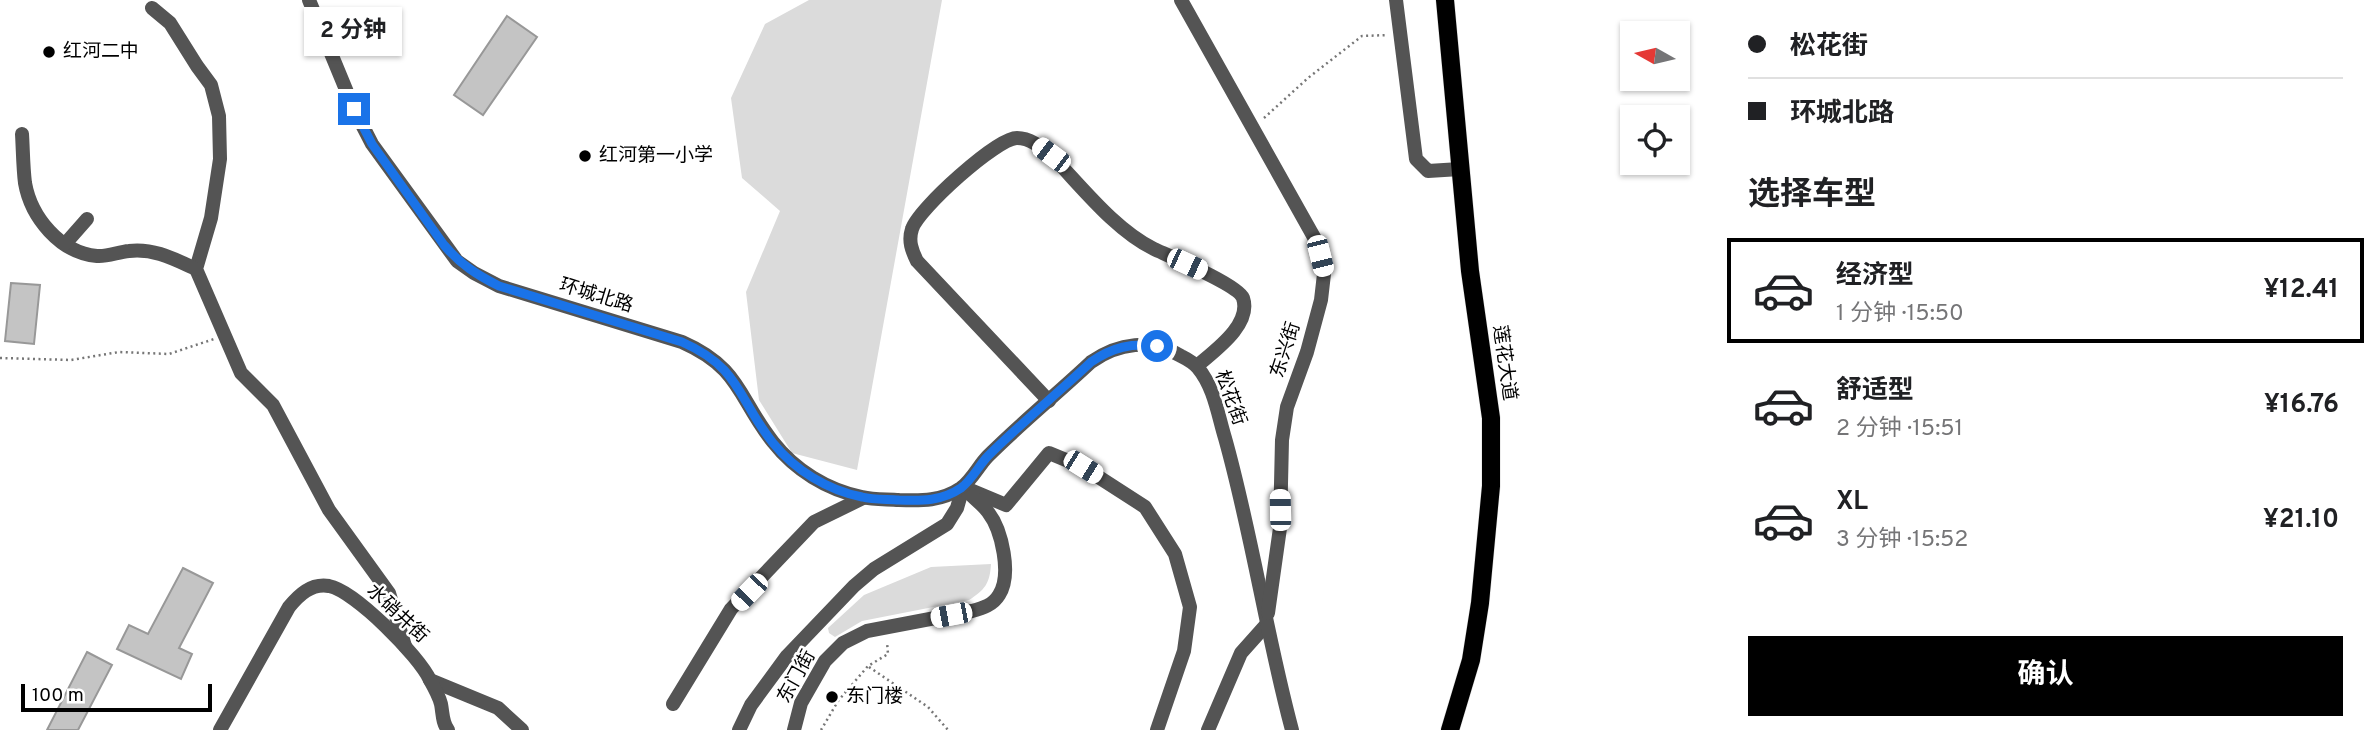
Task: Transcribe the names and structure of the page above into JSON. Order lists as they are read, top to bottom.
{
  "streets": {
    "main road": ["莲花大道"],
    "street": [
      "环城北路",
      "东兴街",
      "松花街",
      "水硝井街",
      "东门街"
    ]
  },
  "crossings": [
    ["环城北路", "松花街"],
    ["环城北路", "东门街"],
    ["东兴街", "松花街"],
    ["松花街", "东门街"]
  ],
  "places": ["红河二中", "红河第一小学", "东门楼"],
  "scale_bar": "100 m",
  "north": "left",
  "page": {
    "banner": ["松花街", "环城北路"],
    "bubble": "2 分钟",
    "heading": "选择车型",
    "list": [
      {
        "name": "经济型",
        "note": "1 分钟 · 15:50",
        "value": "¥12.41"
      },
      {
        "name": "舒适型",
        "note": "2 分钟 · 15:51",
        "value": "¥16.76"
      },
      {
        "name": "XL",
        "note": "3 分钟 · 15:52",
        "value": "¥21.10"
      }
    ],
    "buttons": "确认",
    "scale": "100 m"
  }
}
